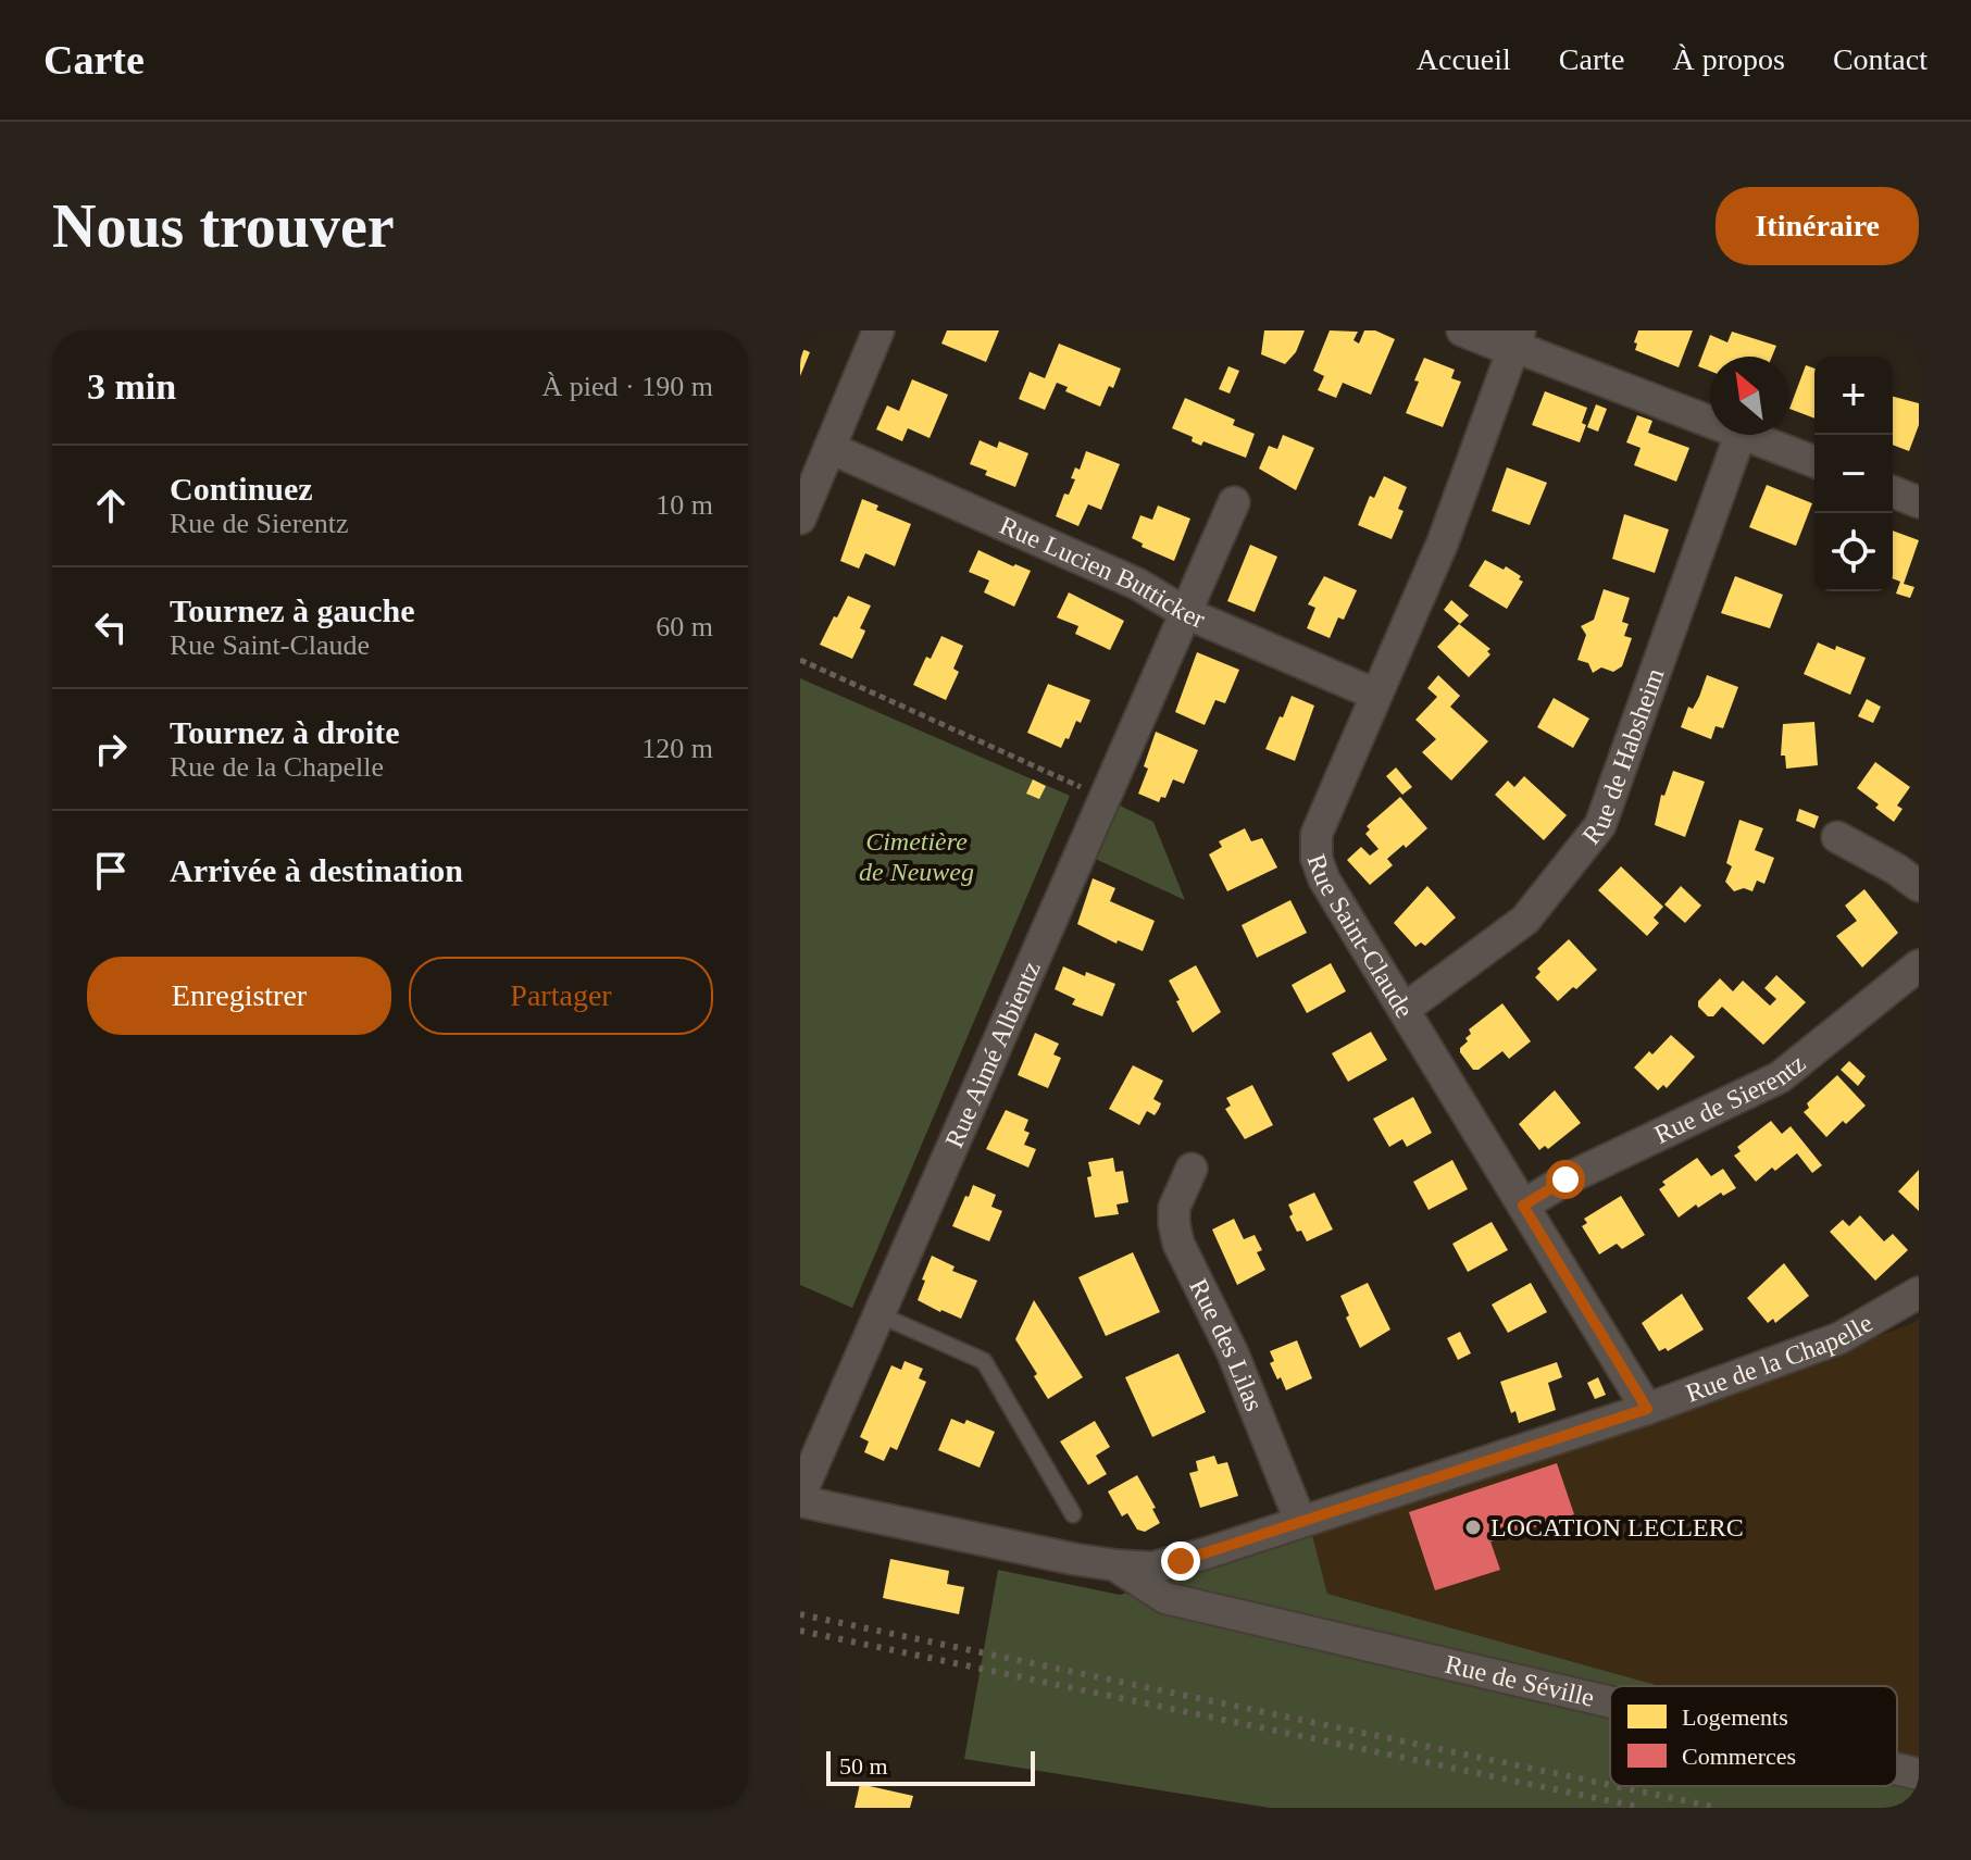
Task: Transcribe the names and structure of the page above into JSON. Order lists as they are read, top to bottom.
{
  "streets": {
    "street": [
      "Rue Lucien Butticker",
      "Rue de Habsheim",
      "Rue Saint-Claude",
      "Rue Aimé Albientz",
      "Rue de Sierentz",
      "Rue des Lilas",
      "Rue de la Chapelle",
      "Rue de Séville"
    ]
  },
  "crossings": [
    ["Rue Lucien Butticker", "Rue Saint-Claude"],
    ["Rue Lucien Butticker", "Rue Aimé Albientz"],
    ["Rue de Habsheim", "Rue Saint-Claude"],
    ["Rue Saint-Claude", "Rue de Sierentz"],
    ["Rue Saint-Claude", "Rue de la Chapelle"],
    ["Rue des Lilas", "Rue de la Chapelle"],
    ["Rue de la Chapelle", "Rue de Séville"]
  ],
  "parks": ["Cimetière de Neuweg"],
  "places": ["LOCATION LECLERC"],
  "legend": ["Logements", "Commerces"],
  "scale_bar": "50 m",
  "north": "top left",
  "page": {
    "header": "Carte",
    "nav": [
      "Accueil",
      "Carte",
      "À propos",
      "Contact"
    ],
    "buttons": [
      "Itinéraire",
      ["Enregistrer", "Partager"]
    ],
    "title": "Nous trouver",
    "heading": ["3 min", "À pied · 190 m"],
    "map_buttons": ["+", "−"],
    "list": [
      ["Continuez", "Rue de Sierentz", "10 m"],
      ["Tournez à gauche", "Rue Saint-Claude", "60 m"],
      ["Tournez à droite", "Rue de la Chapelle", "120 m"],
      "Arrivée à destination"
    ],
    "scale": "50 m"
  }
}
